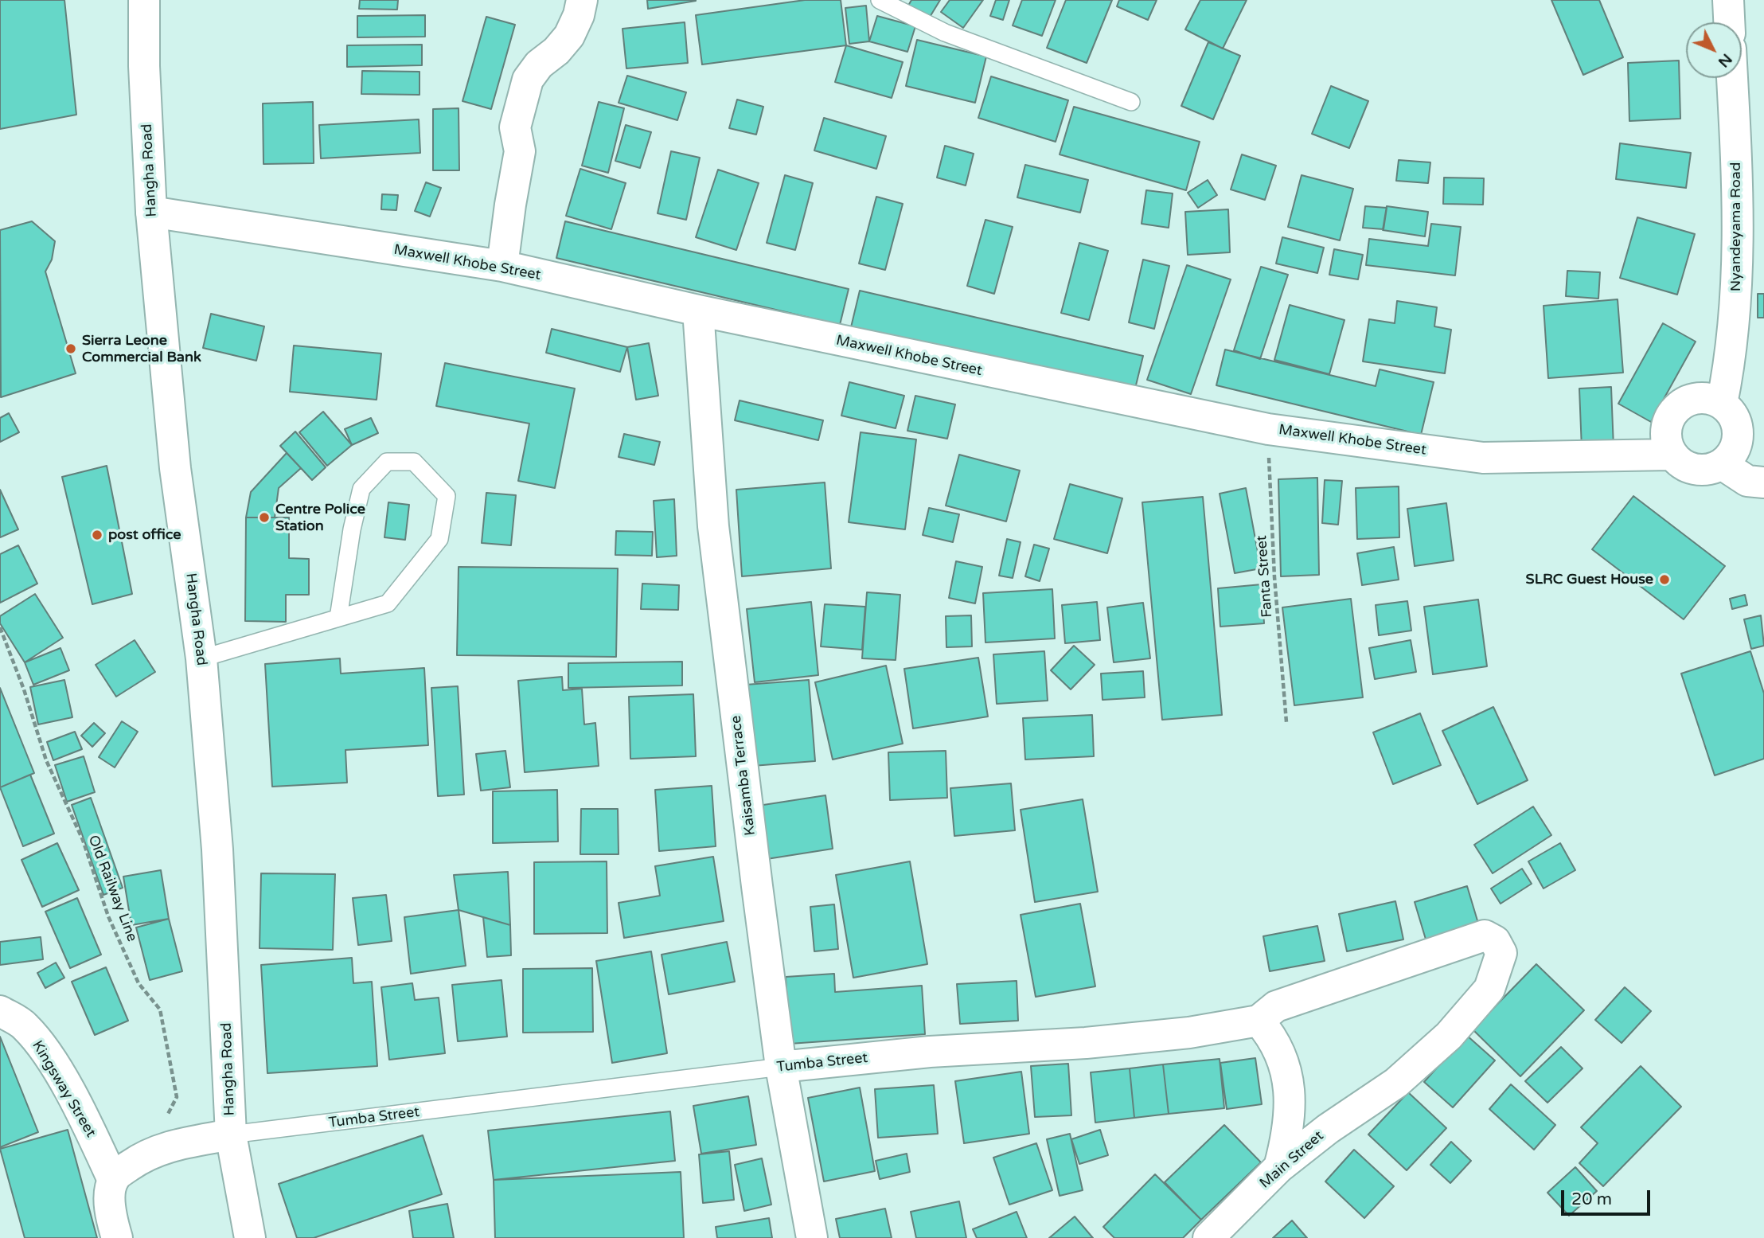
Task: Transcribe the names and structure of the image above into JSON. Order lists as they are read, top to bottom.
{
  "streets": {
    "main road": [
      "Hangha Road",
      "Nyandeyama Road",
      "Maxwell Khobe Street",
      "Kaisamba Terrace",
      "Tumba Street",
      "Kingsway Street",
      "Main Street"
    ],
    "path": ["Fanta Street", "Old Railway Line"]
  },
  "crossings": [
    ["Hangha Road", "Maxwell Khobe Street"],
    ["Hangha Road", "Tumba Street"],
    ["Nyandeyama Road", "Maxwell Khobe Street"],
    ["Maxwell Khobe Street", "Fanta Street"],
    ["Maxwell Khobe Street", "Kaisamba Terrace"],
    ["Kaisamba Terrace", "Tumba Street"],
    ["Tumba Street", "Main Street"]
  ],
  "places": [
    "Sierra Leone Commercial Bank",
    "Centre Police Station",
    "post office",
    "SLRC Guest House"
  ],
  "scale_bar": "20 m",
  "north": "bottom right"
}
